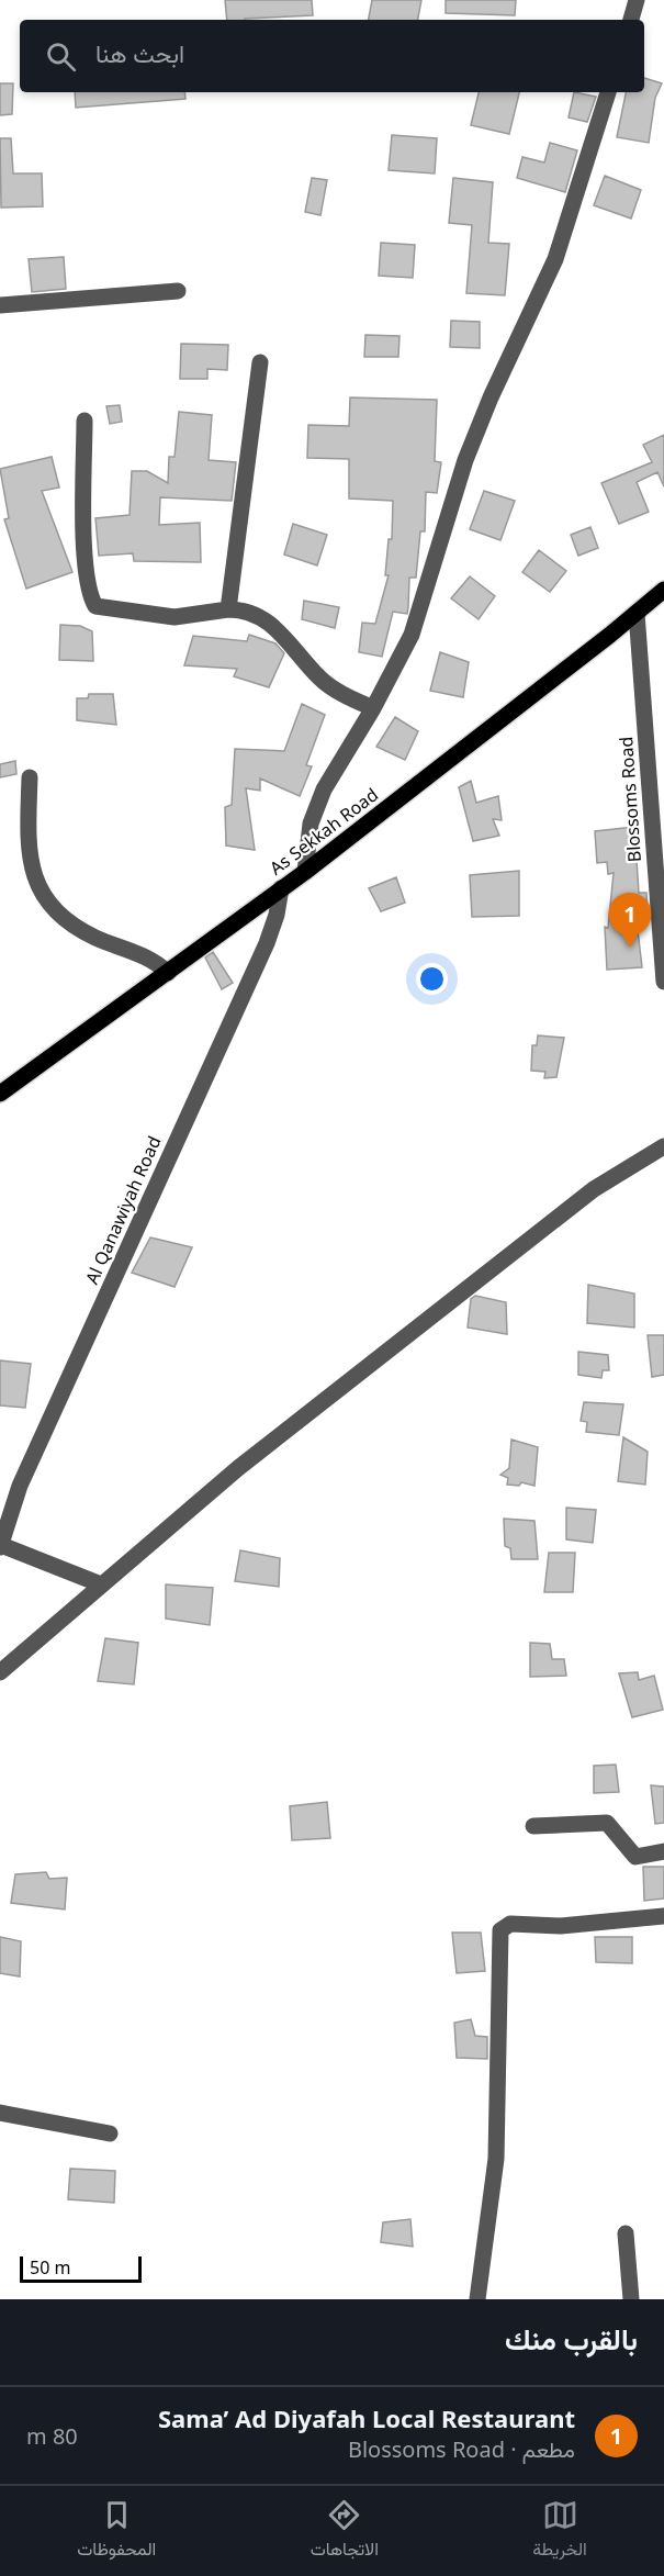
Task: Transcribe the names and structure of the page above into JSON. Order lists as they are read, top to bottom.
{
  "streets": {
    "main road": ["As Sekkah Road"],
    "street": ["Blossoms Road", "Al Qanawiyah Road"]
  },
  "crossings": [
    ["Blossoms Road", "As Sekkah Road"],
    ["As Sekkah Road", "Al Qanawiyah Road"]
  ],
  "scale_bar": "50 m",
  "page": {
    "search": "ابحث هنا",
    "pins": "1",
    "scale": "50 m",
    "heading": "بالقرب منك",
    "list": [
      {
        "mark": "1",
        "name": "Sama’ Ad Diyafah Local Restaurant",
        "note": "مطعم · Blossoms Road",
        "value": "80 m"
      }
    ],
    "nav": ["الخريطة", "الاتجاهات", "المحفوظات"]
  }
}
